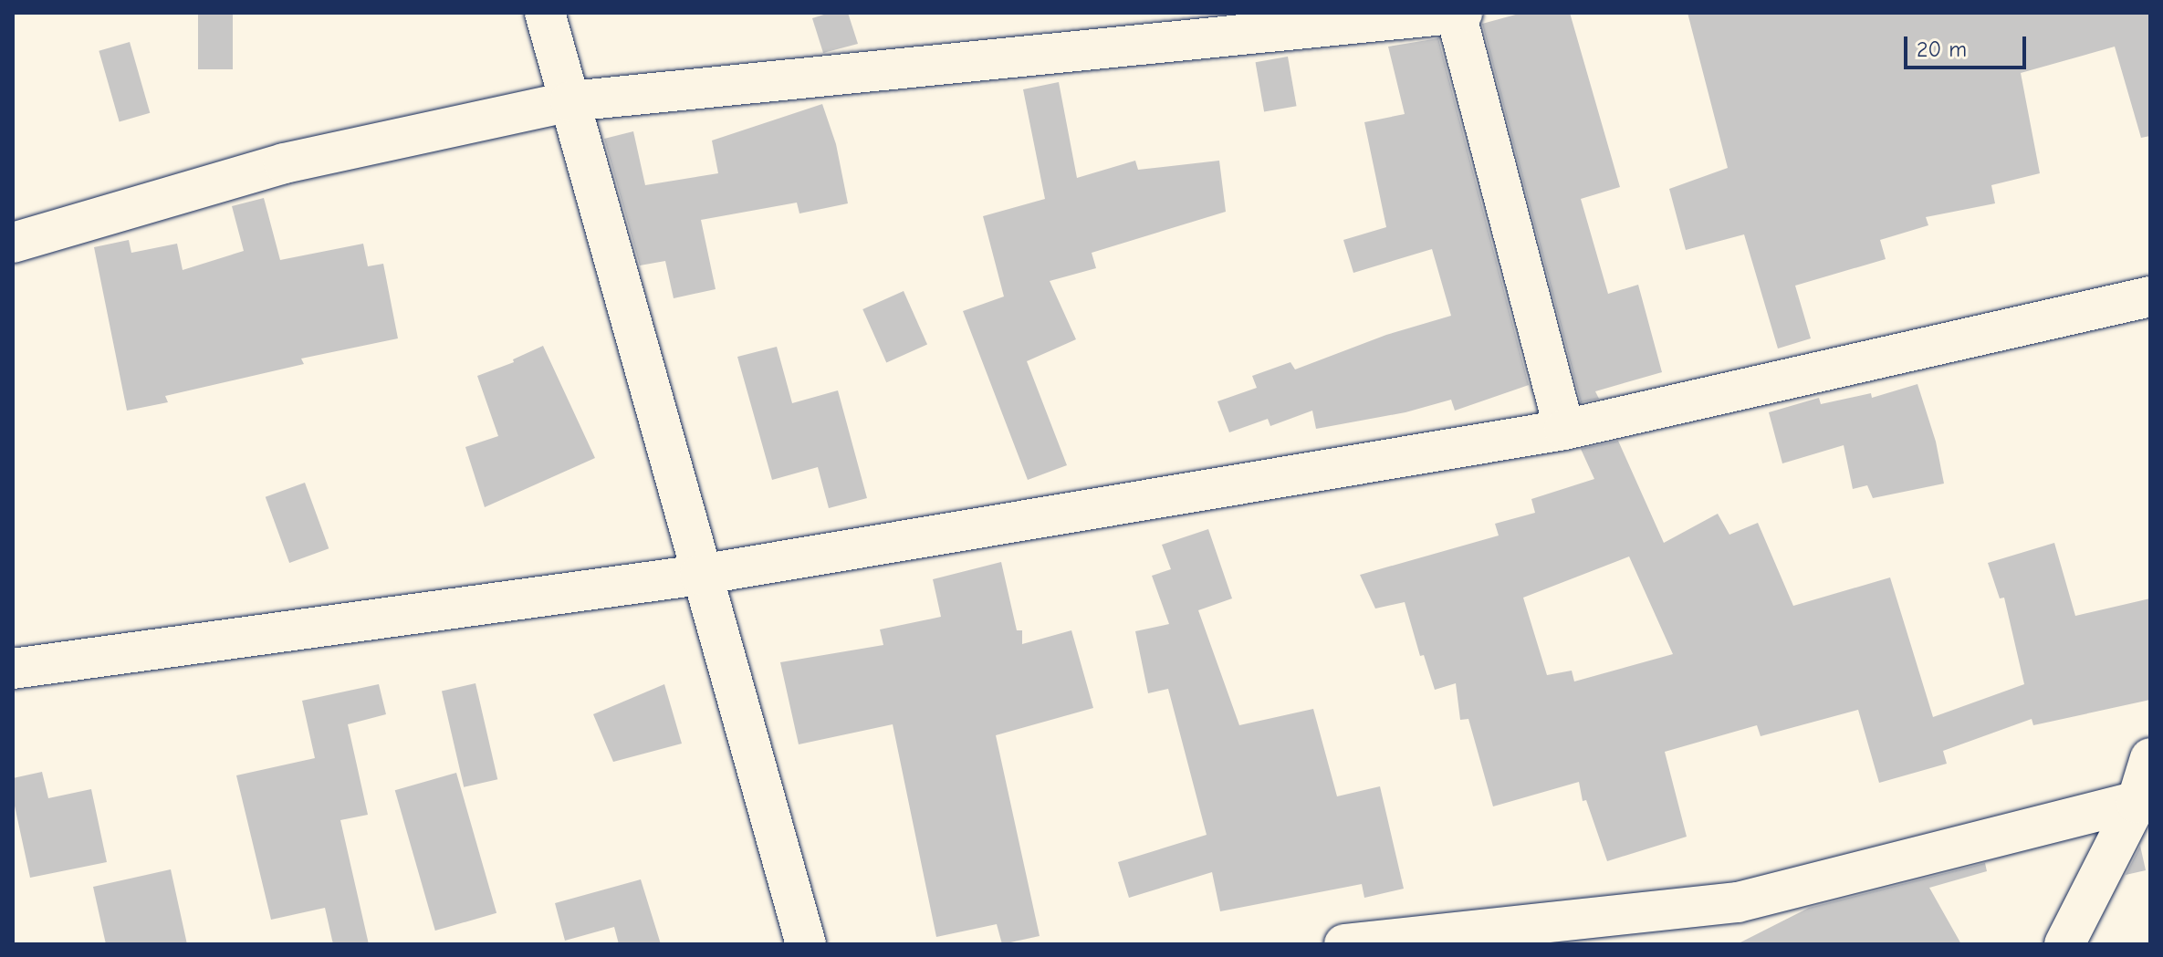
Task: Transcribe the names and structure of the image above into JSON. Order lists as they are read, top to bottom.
{
  "scale_bar": "20 m"
}
